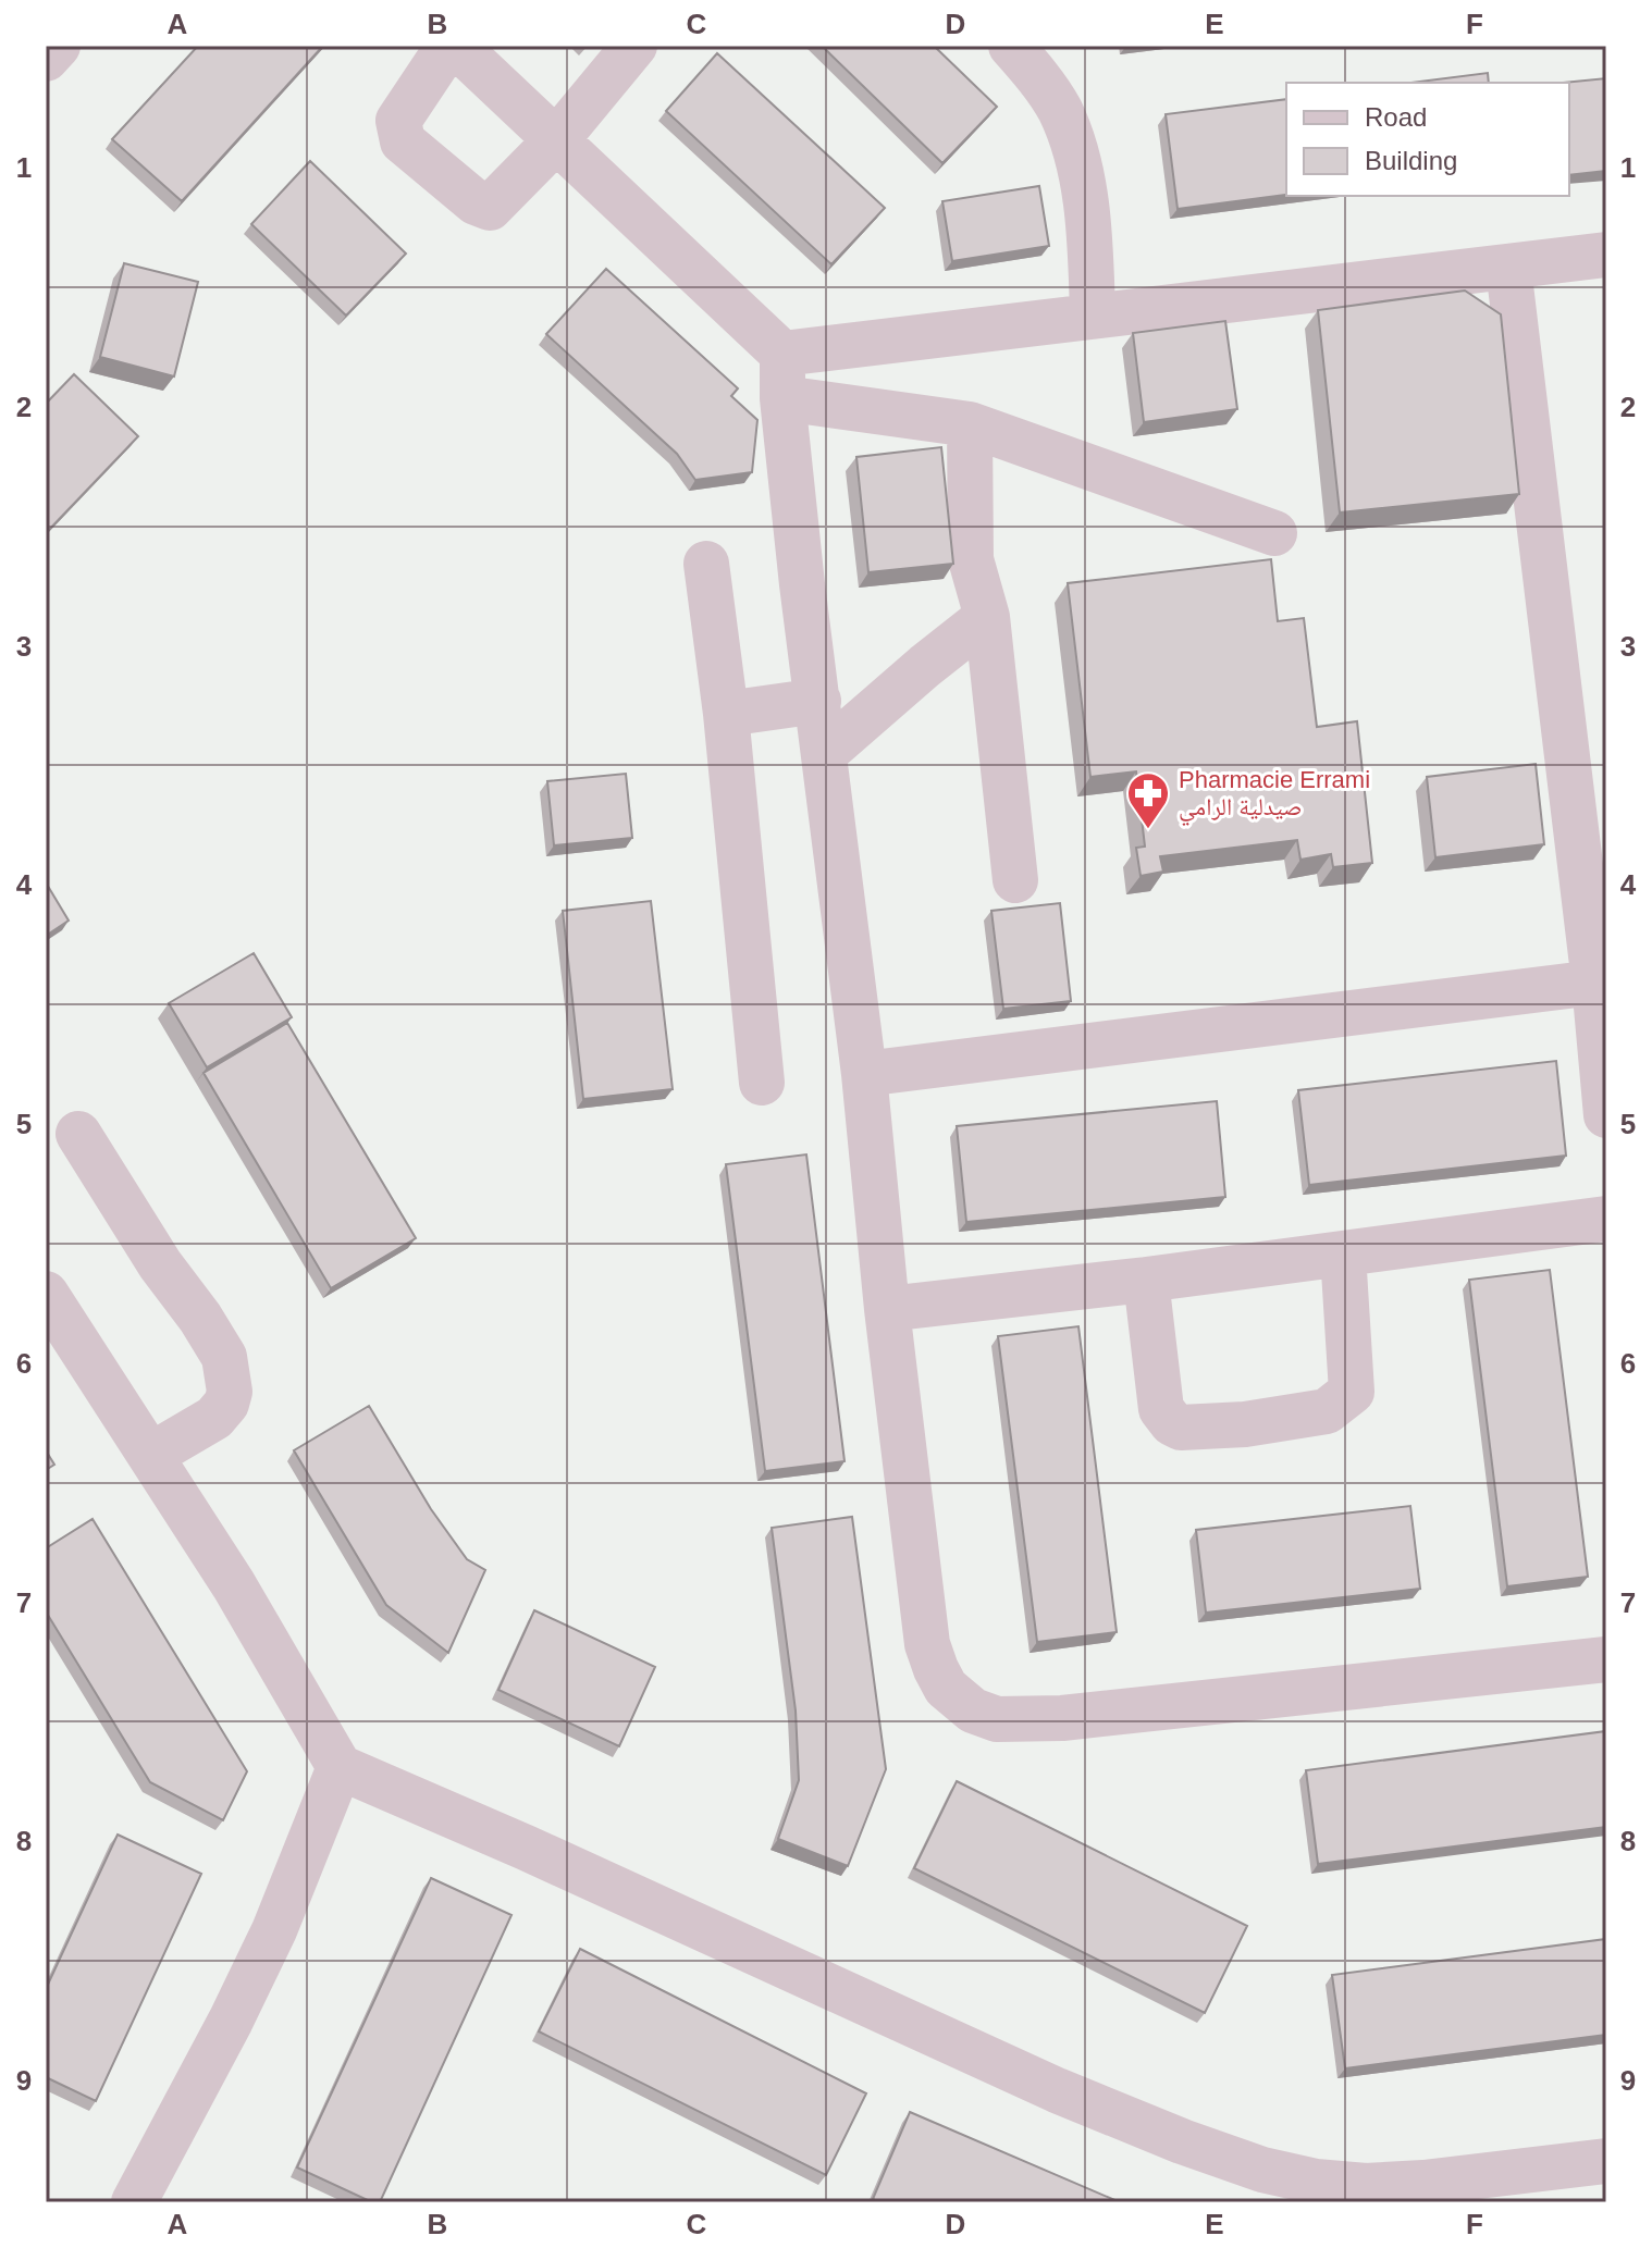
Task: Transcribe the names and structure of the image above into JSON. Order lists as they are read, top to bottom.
{
  "places": {
    "pharmacy": ["Pharmacie Errami صيدلية الرامي"]
  },
  "legend": ["Road", "Building"],
  "grid": {
    "columns": [
      "A",
      "B",
      "C",
      "D",
      "E",
      "F"
    ],
    "rows": [
      "1",
      "2",
      "3",
      "4",
      "5",
      "6",
      "7",
      "8",
      "9"
    ]
  }
}
